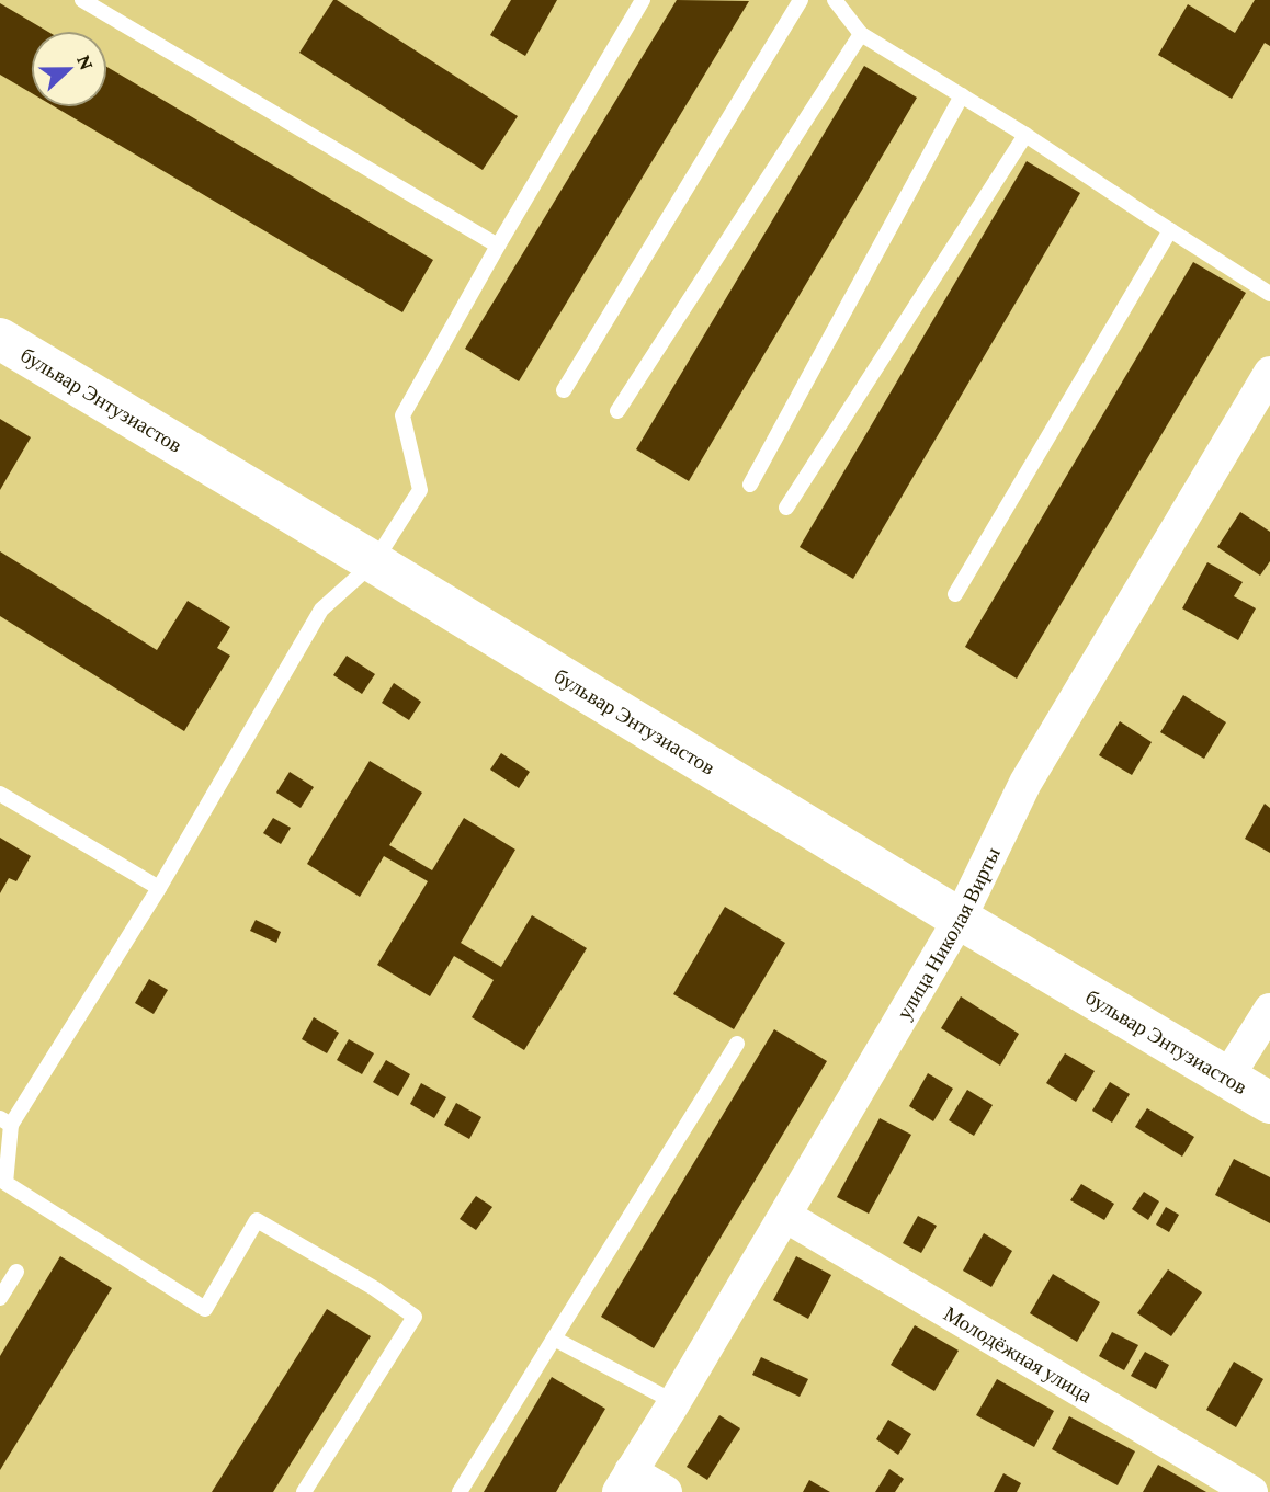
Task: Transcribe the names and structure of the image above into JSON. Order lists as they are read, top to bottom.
{
  "streets": {
    "main road": ["бульвар Энтузиастов"],
    "street": ["улица Николая Вирты", "Молодёжная улица"]
  },
  "crossings": [
    ["бульвар Энтузиастов", "улица Николая Вирты"],
    ["улица Николая Вирты", "Молодёжная улица"]
  ],
  "north": "right"
}
